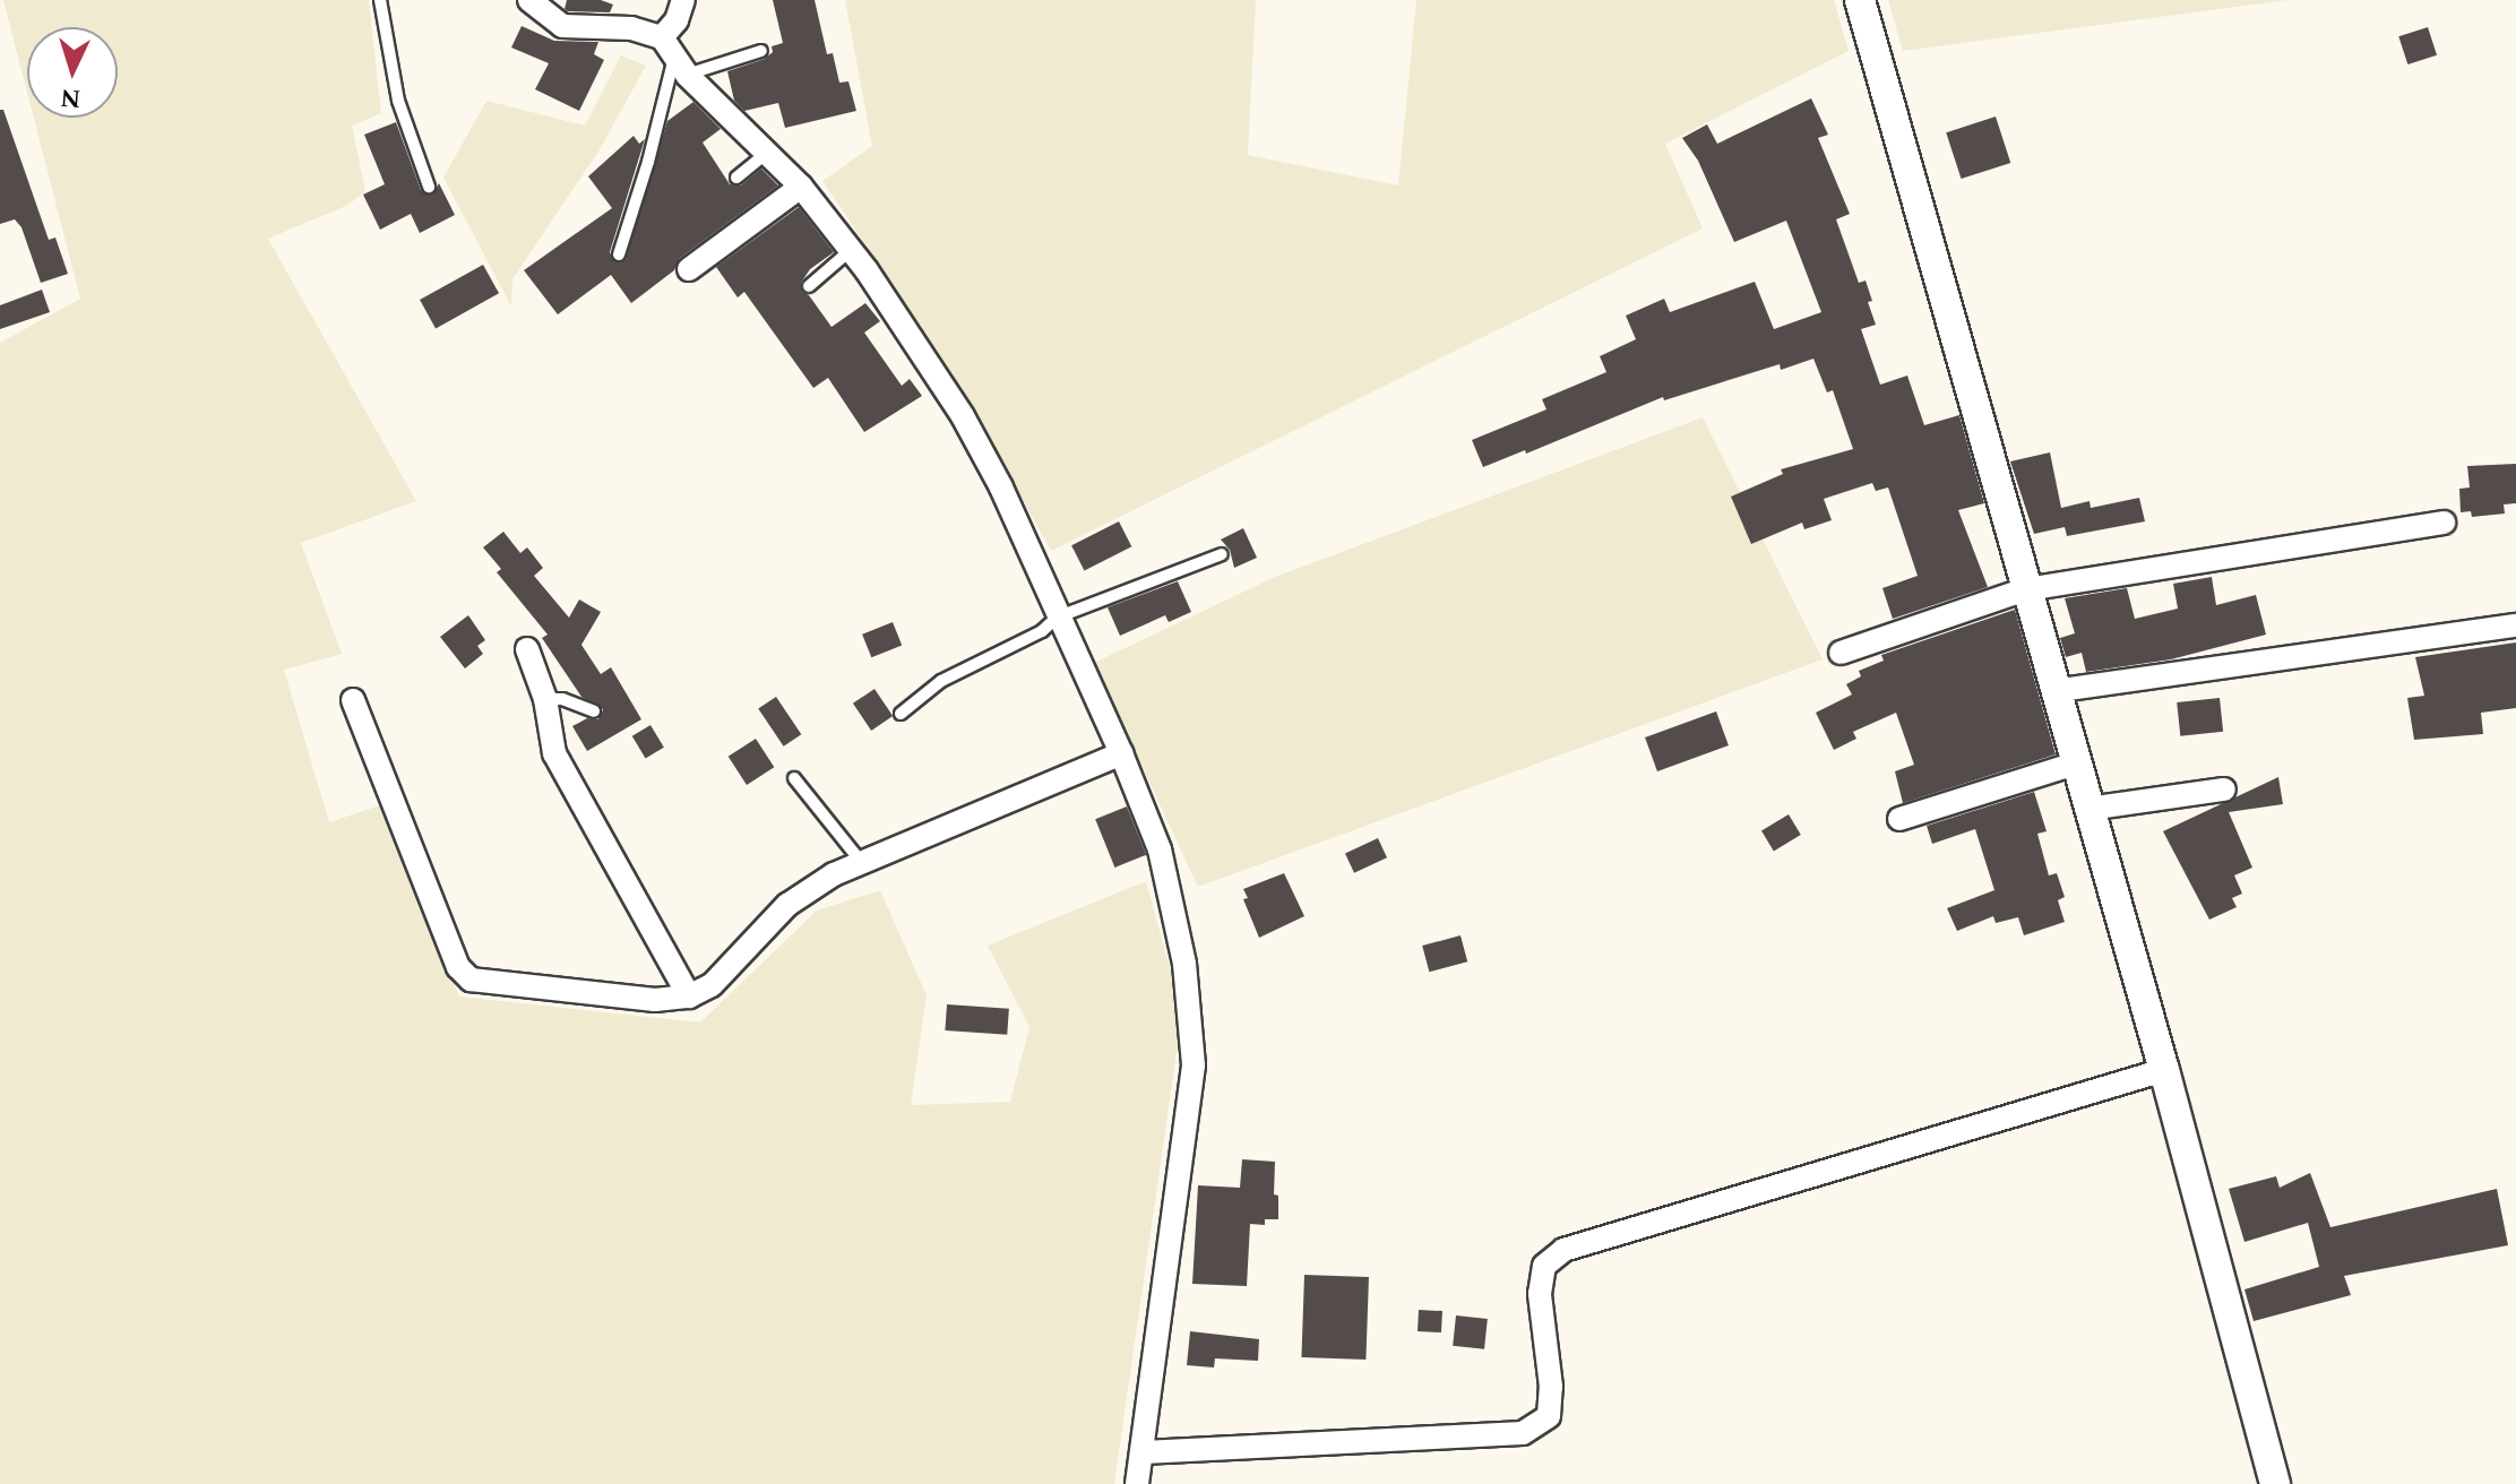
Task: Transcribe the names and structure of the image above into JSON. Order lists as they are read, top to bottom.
{
  "north": "bottom"
}
